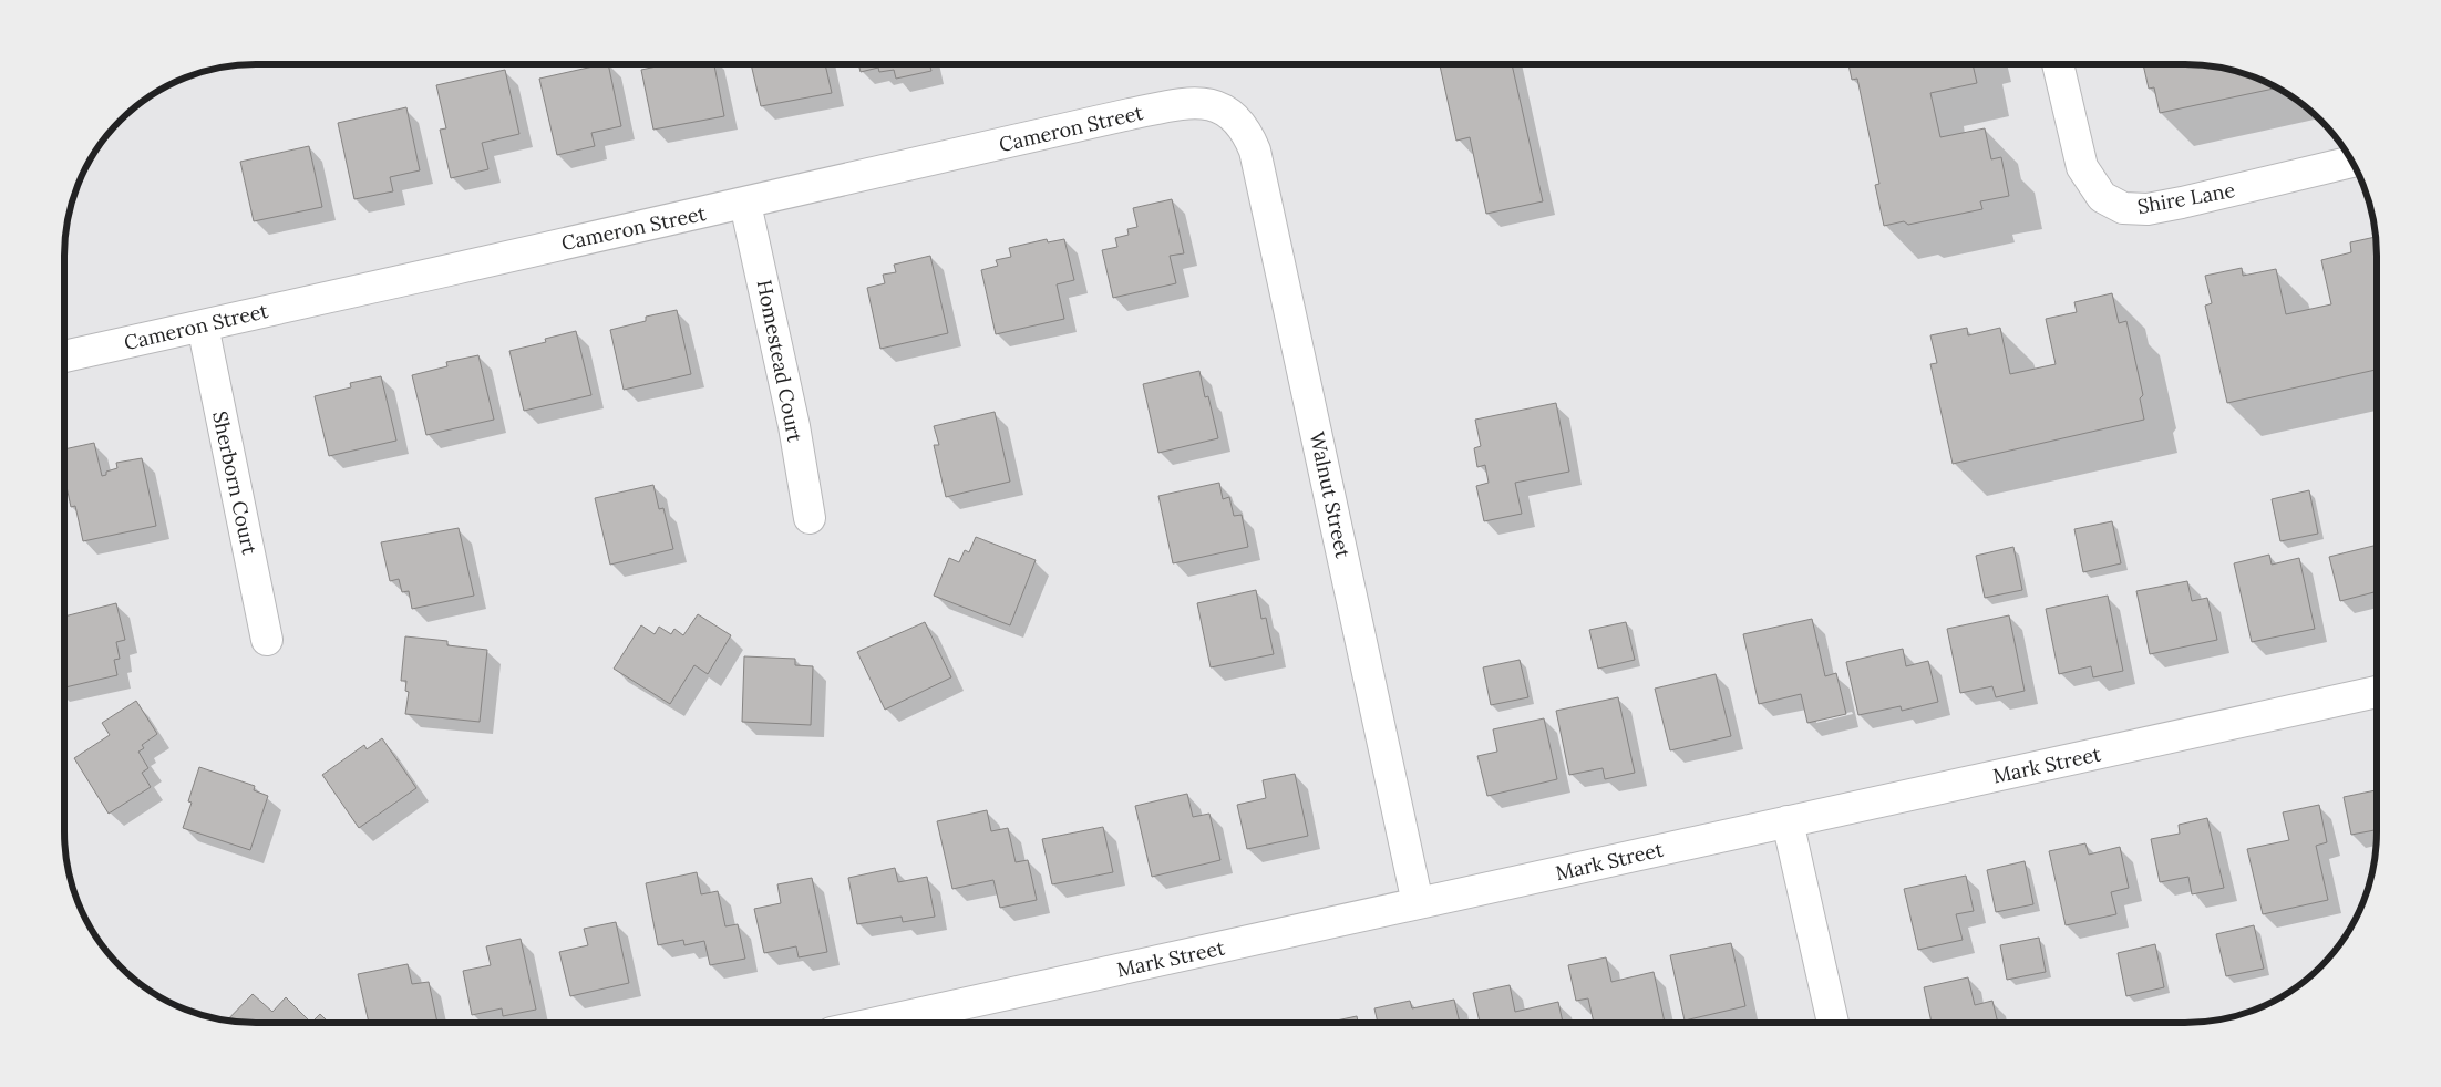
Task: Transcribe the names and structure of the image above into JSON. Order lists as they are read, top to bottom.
{
  "streets": {
    "street": [
      "Cameron Street",
      "Shire Lane",
      "Homestead Court",
      "Sherborn Court",
      "Walnut Street",
      "Mark Street"
    ]
  },
  "crossings": [
    ["Cameron Street", "Homestead Court"],
    ["Cameron Street", "Sherborn Court"],
    ["Cameron Street", "Walnut Street"],
    ["Walnut Street", "Mark Street"]
  ]
}
